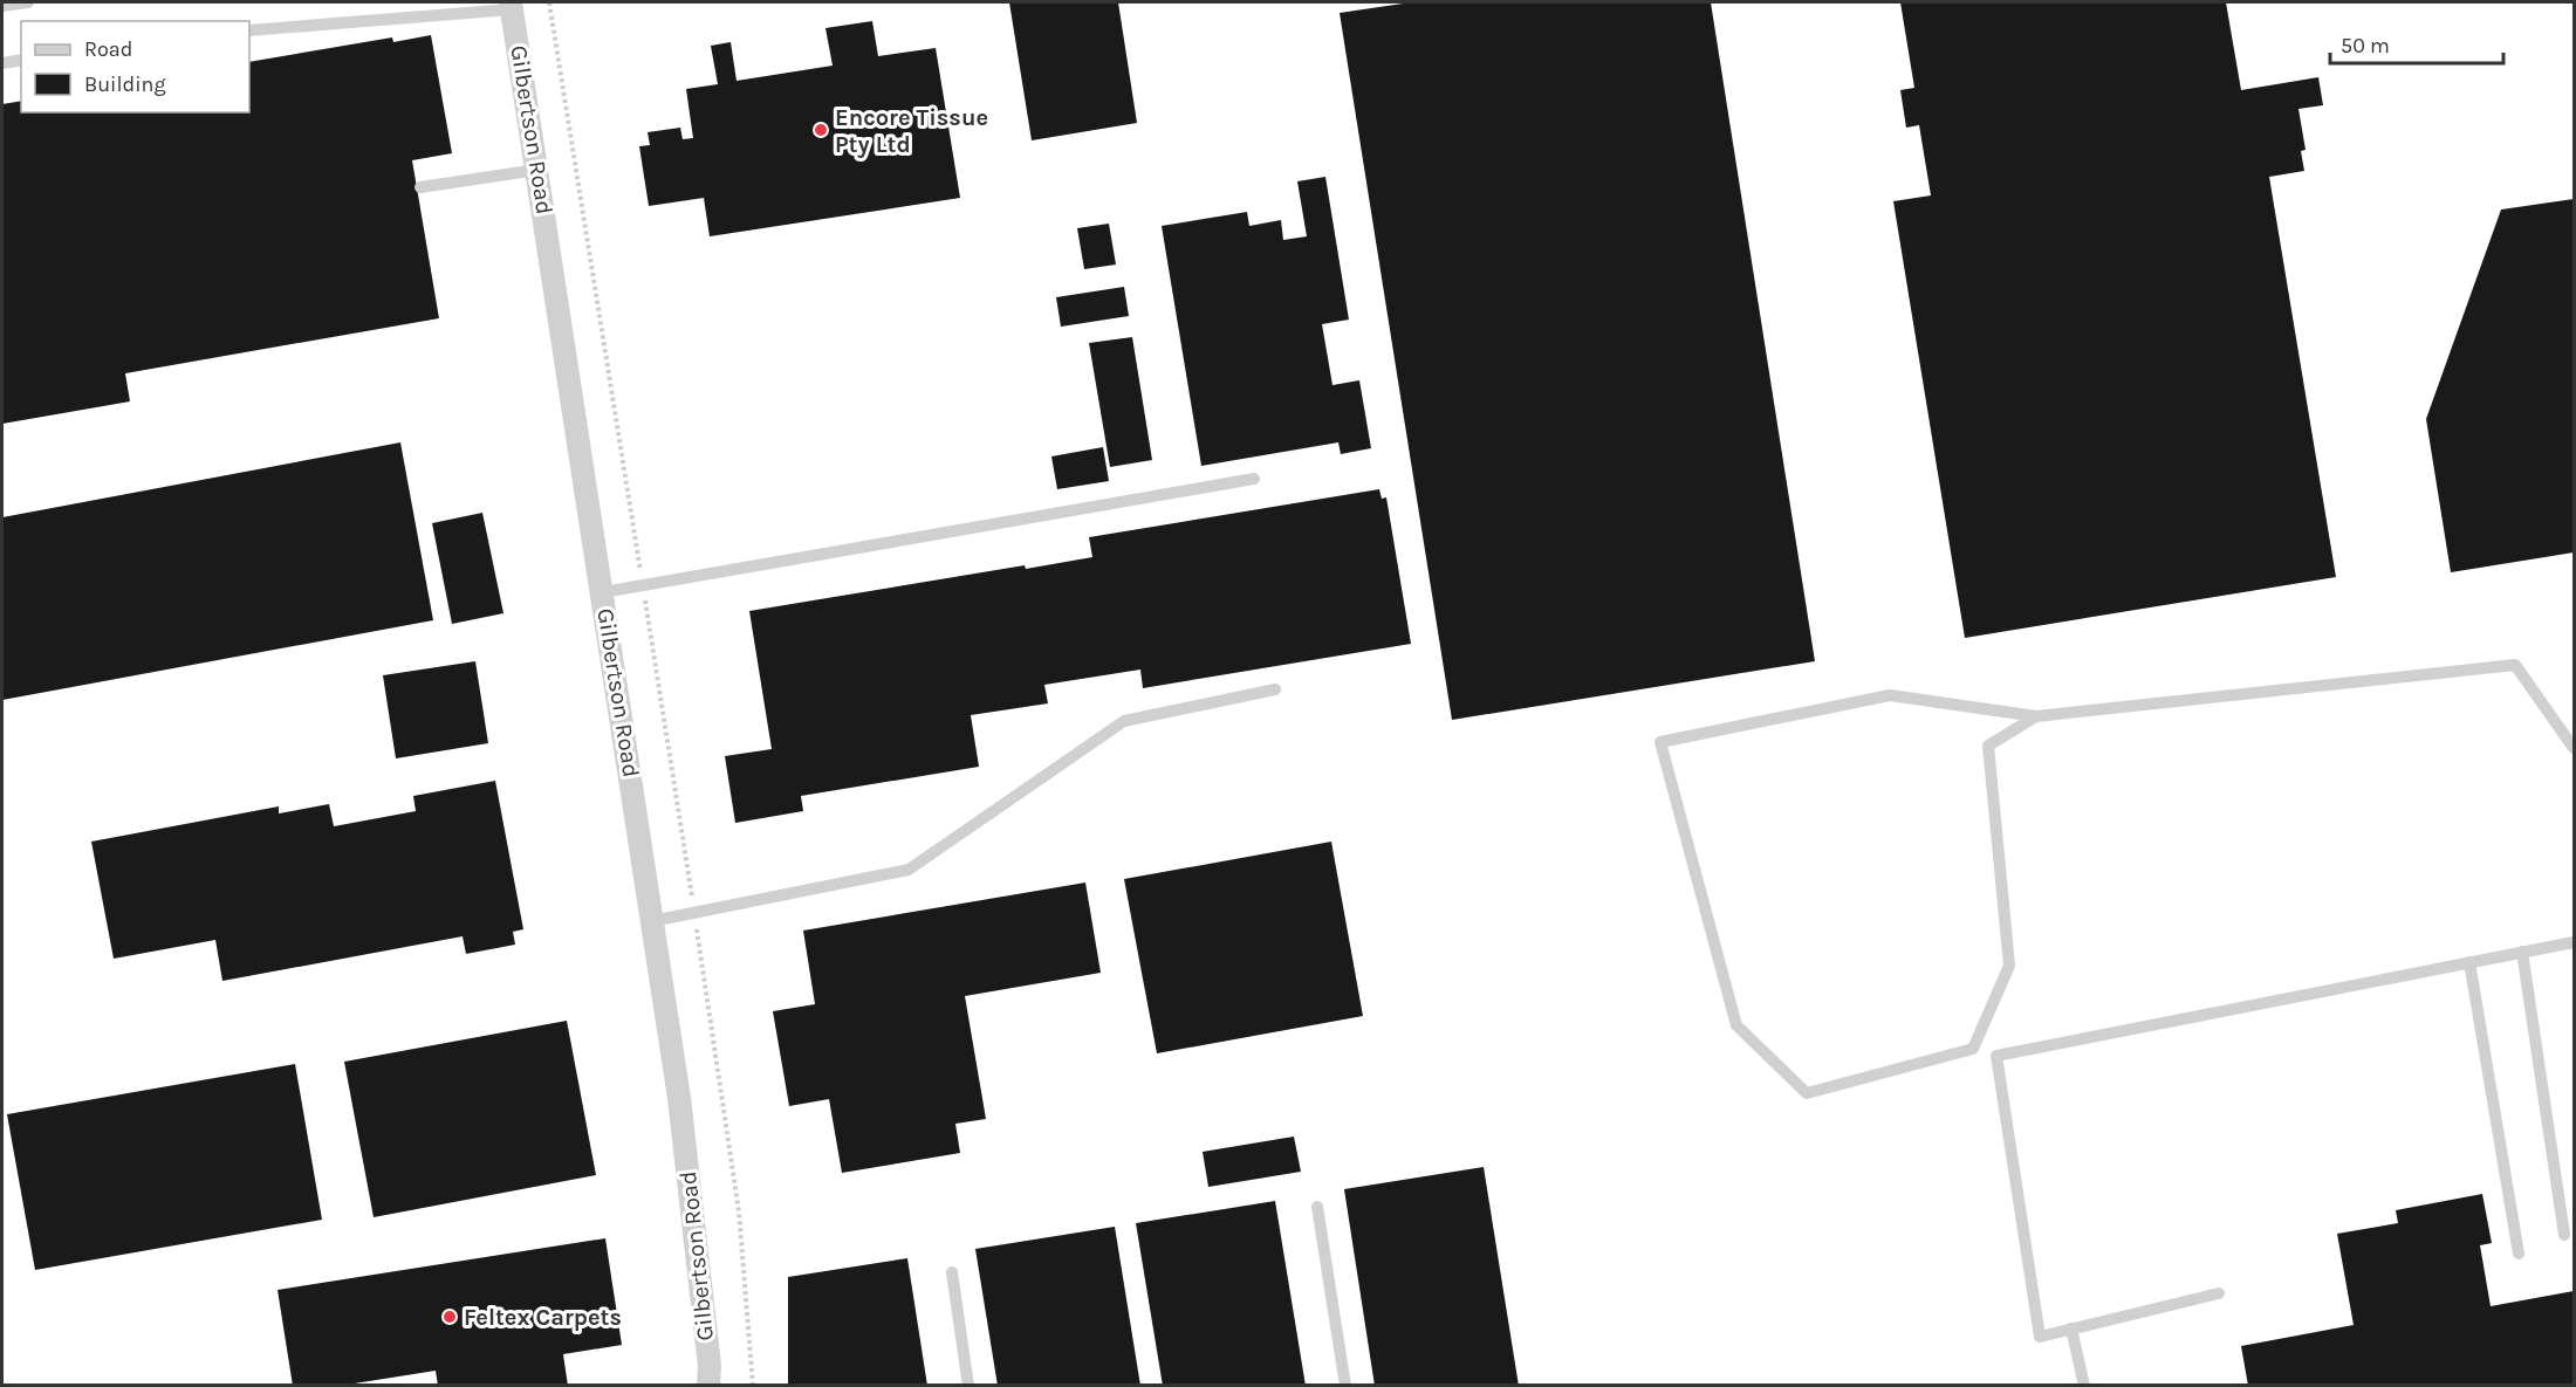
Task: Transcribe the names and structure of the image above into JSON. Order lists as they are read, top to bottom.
{
  "streets": {
    "street": ["Gilbertson Road"]
  },
  "places": ["Encore Tissue Pty Ltd", "Feltex Carpets"],
  "legend": ["Road", "Building"],
  "scale_bar": "50 m"
}
